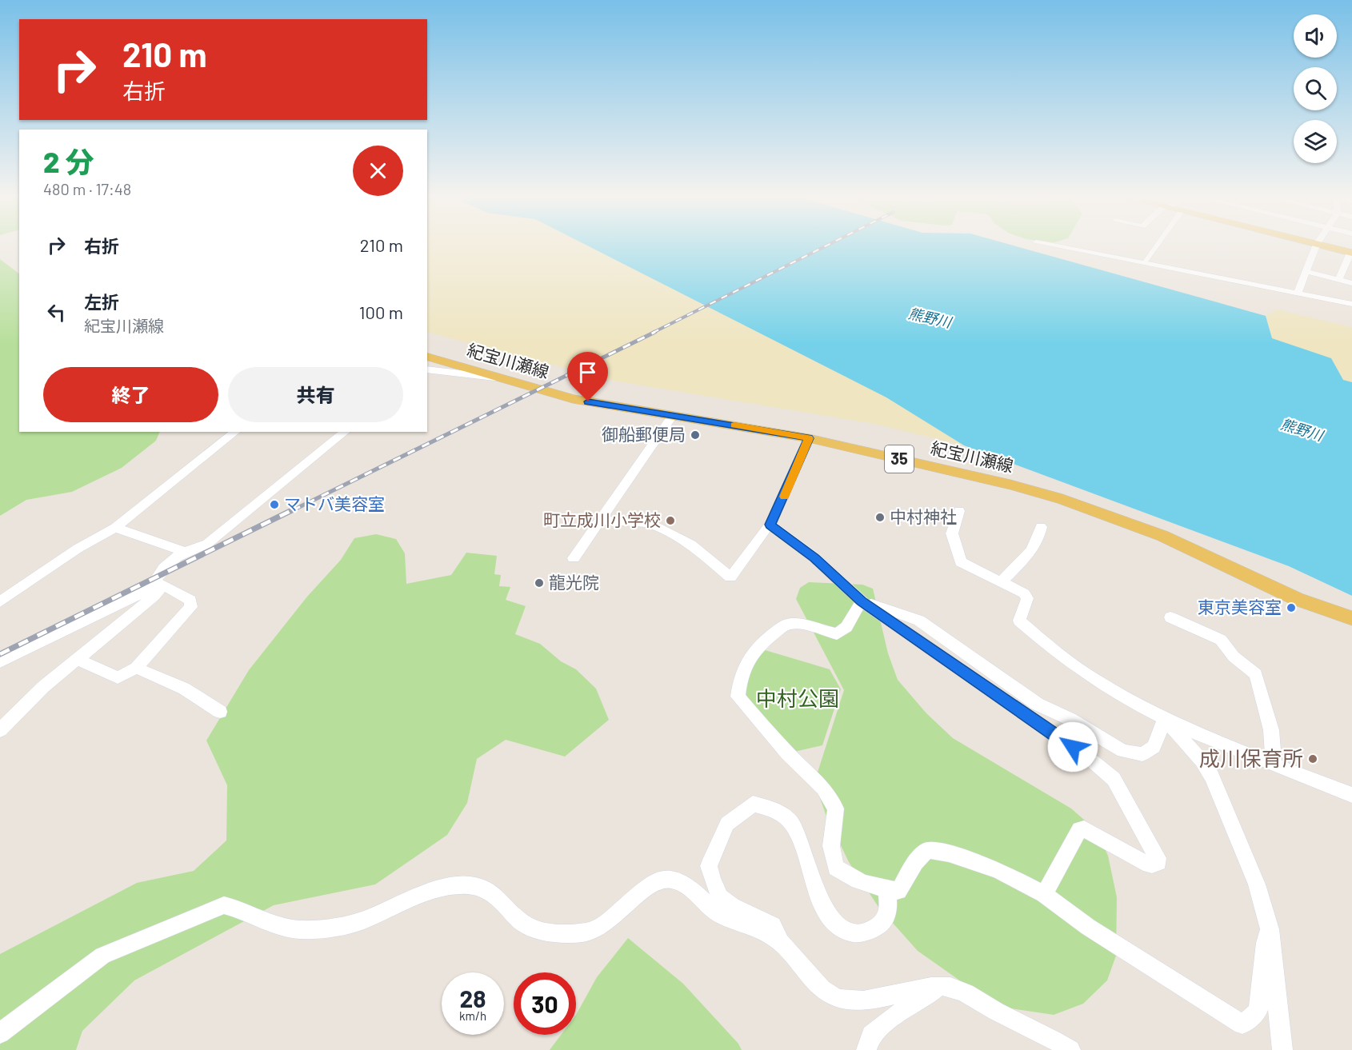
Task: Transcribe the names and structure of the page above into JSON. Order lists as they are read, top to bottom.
{
  "streets": {
    "main road": ["紀宝川瀬線", "35"]
  },
  "water": ["熊野川"],
  "parks": ["中村公園"],
  "places": [
    "御船郵便局",
    "マトバ美容室",
    "中村神社",
    "町立成川小学校",
    "龍光院",
    "東京美容室",
    "成川保育所"
  ],
  "page": {
    "turn": ["210 m", "右折"],
    "heading": ["2 分", "480 m · 17:48"],
    "list": [
      {
        "name": "右折",
        "value": "210 m"
      },
      {
        "name": "左折",
        "note": "紀宝川瀬線",
        "value": "100 m"
      }
    ],
    "buttons": ["終了", "共有"],
    "speed": "28 km/h",
    "limit": "30"
  }
}
